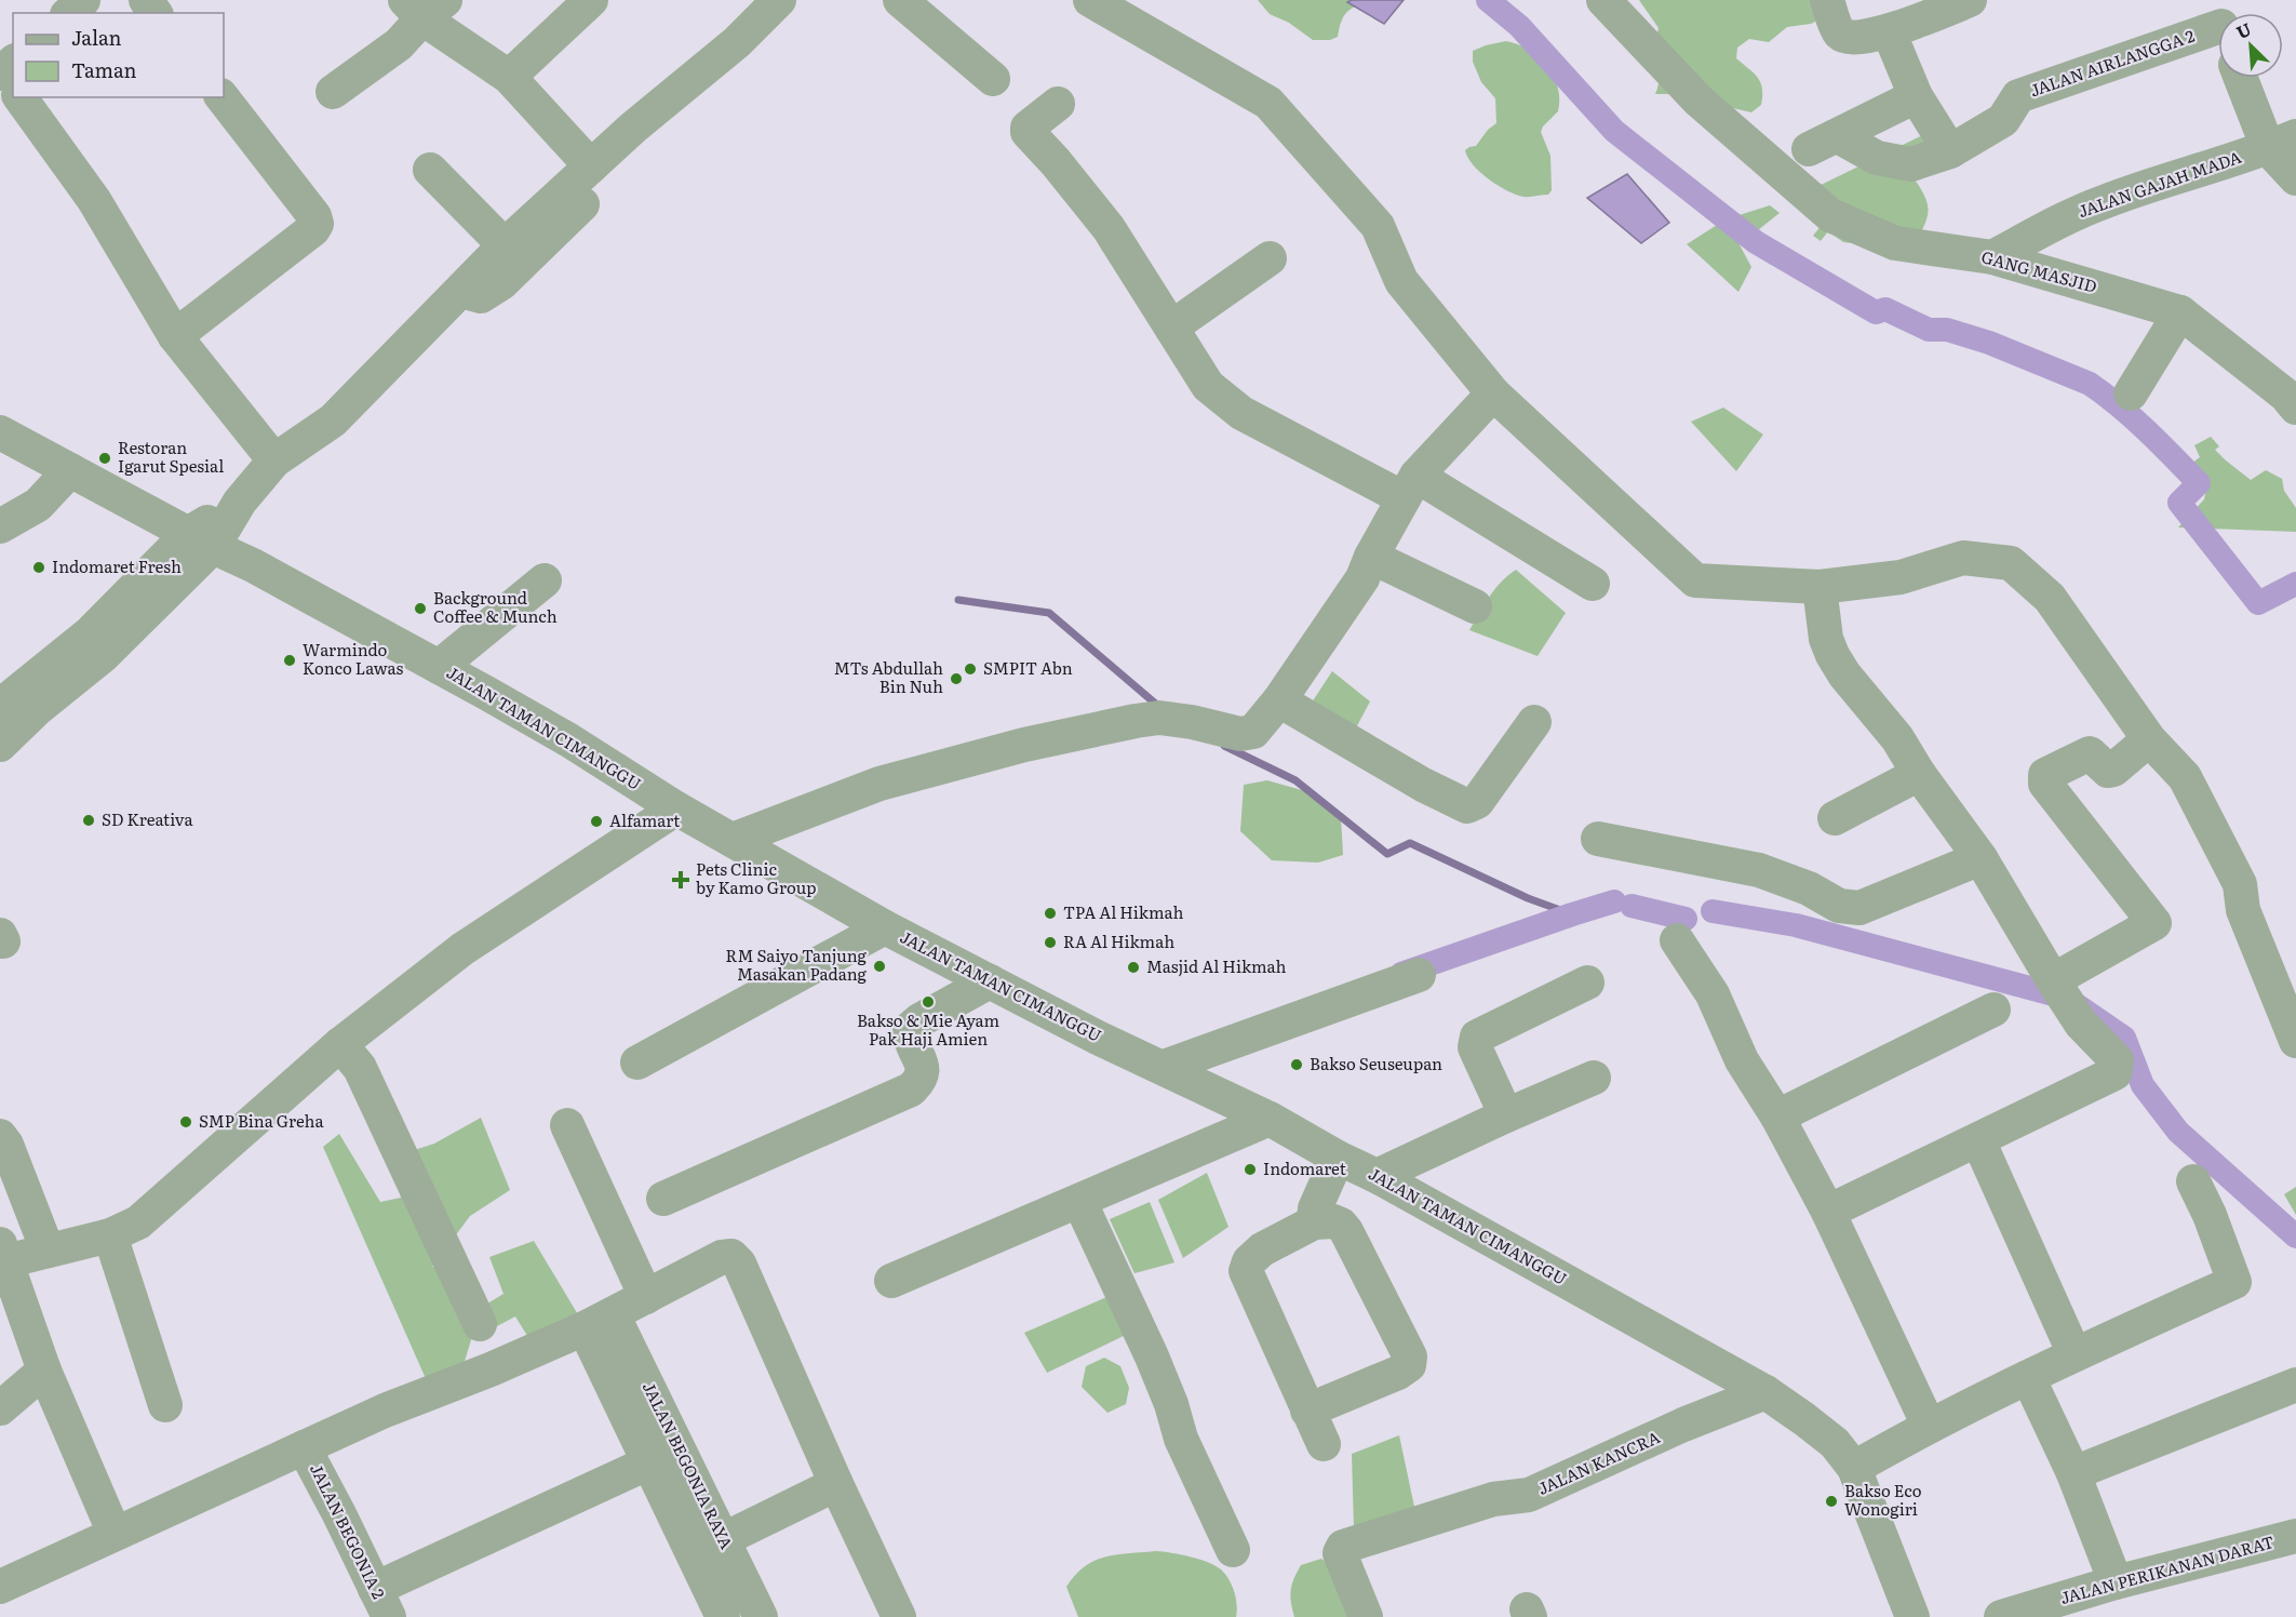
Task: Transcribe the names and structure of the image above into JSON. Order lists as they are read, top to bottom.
{
  "streets": {
    "street": [
      "JALAN AIRLANGGA 2",
      "JALAN GAJAH MADA",
      "GANG MASJID",
      "JALAN TAMAN CIMANGGU",
      "JALAN KANCRA",
      "JALAN BEGONIA RAYA",
      "JALAN BEGONIA 2",
      "JALAN PERIKANAN DARAT"
    ]
  },
  "crossings": [
    ["JALAN GAJAH MADA", "GANG MASJID"],
    ["JALAN TAMAN CIMANGGU", "JALAN KANCRA"]
  ],
  "places": {
    "other": [
      "Restoran Igarut Spesial",
      "Indomaret Fresh",
      "Background Coffee & Munch",
      "Warmindo Konco Lawas",
      "SMPIT Abn",
      "MTs Abdullah Bin Nuh",
      "SD Kreativa",
      "Alfamart",
      "TPA Al Hikmah",
      "RA Al Hikmah",
      "RM Saiyo Tanjung Masakan Padang",
      "Masjid Al Hikmah",
      "Bakso & Mie Ayam Pak Haji Amien",
      "Bakso Seuseupan",
      "SMP Bina Greha",
      "Indomaret",
      "Bakso Eco Wonogiri"
    ],
    "health": ["Pets Clinic by Kamo Group"]
  },
  "legend": ["Jalan", "Taman"],
  "north": "top left"
}
